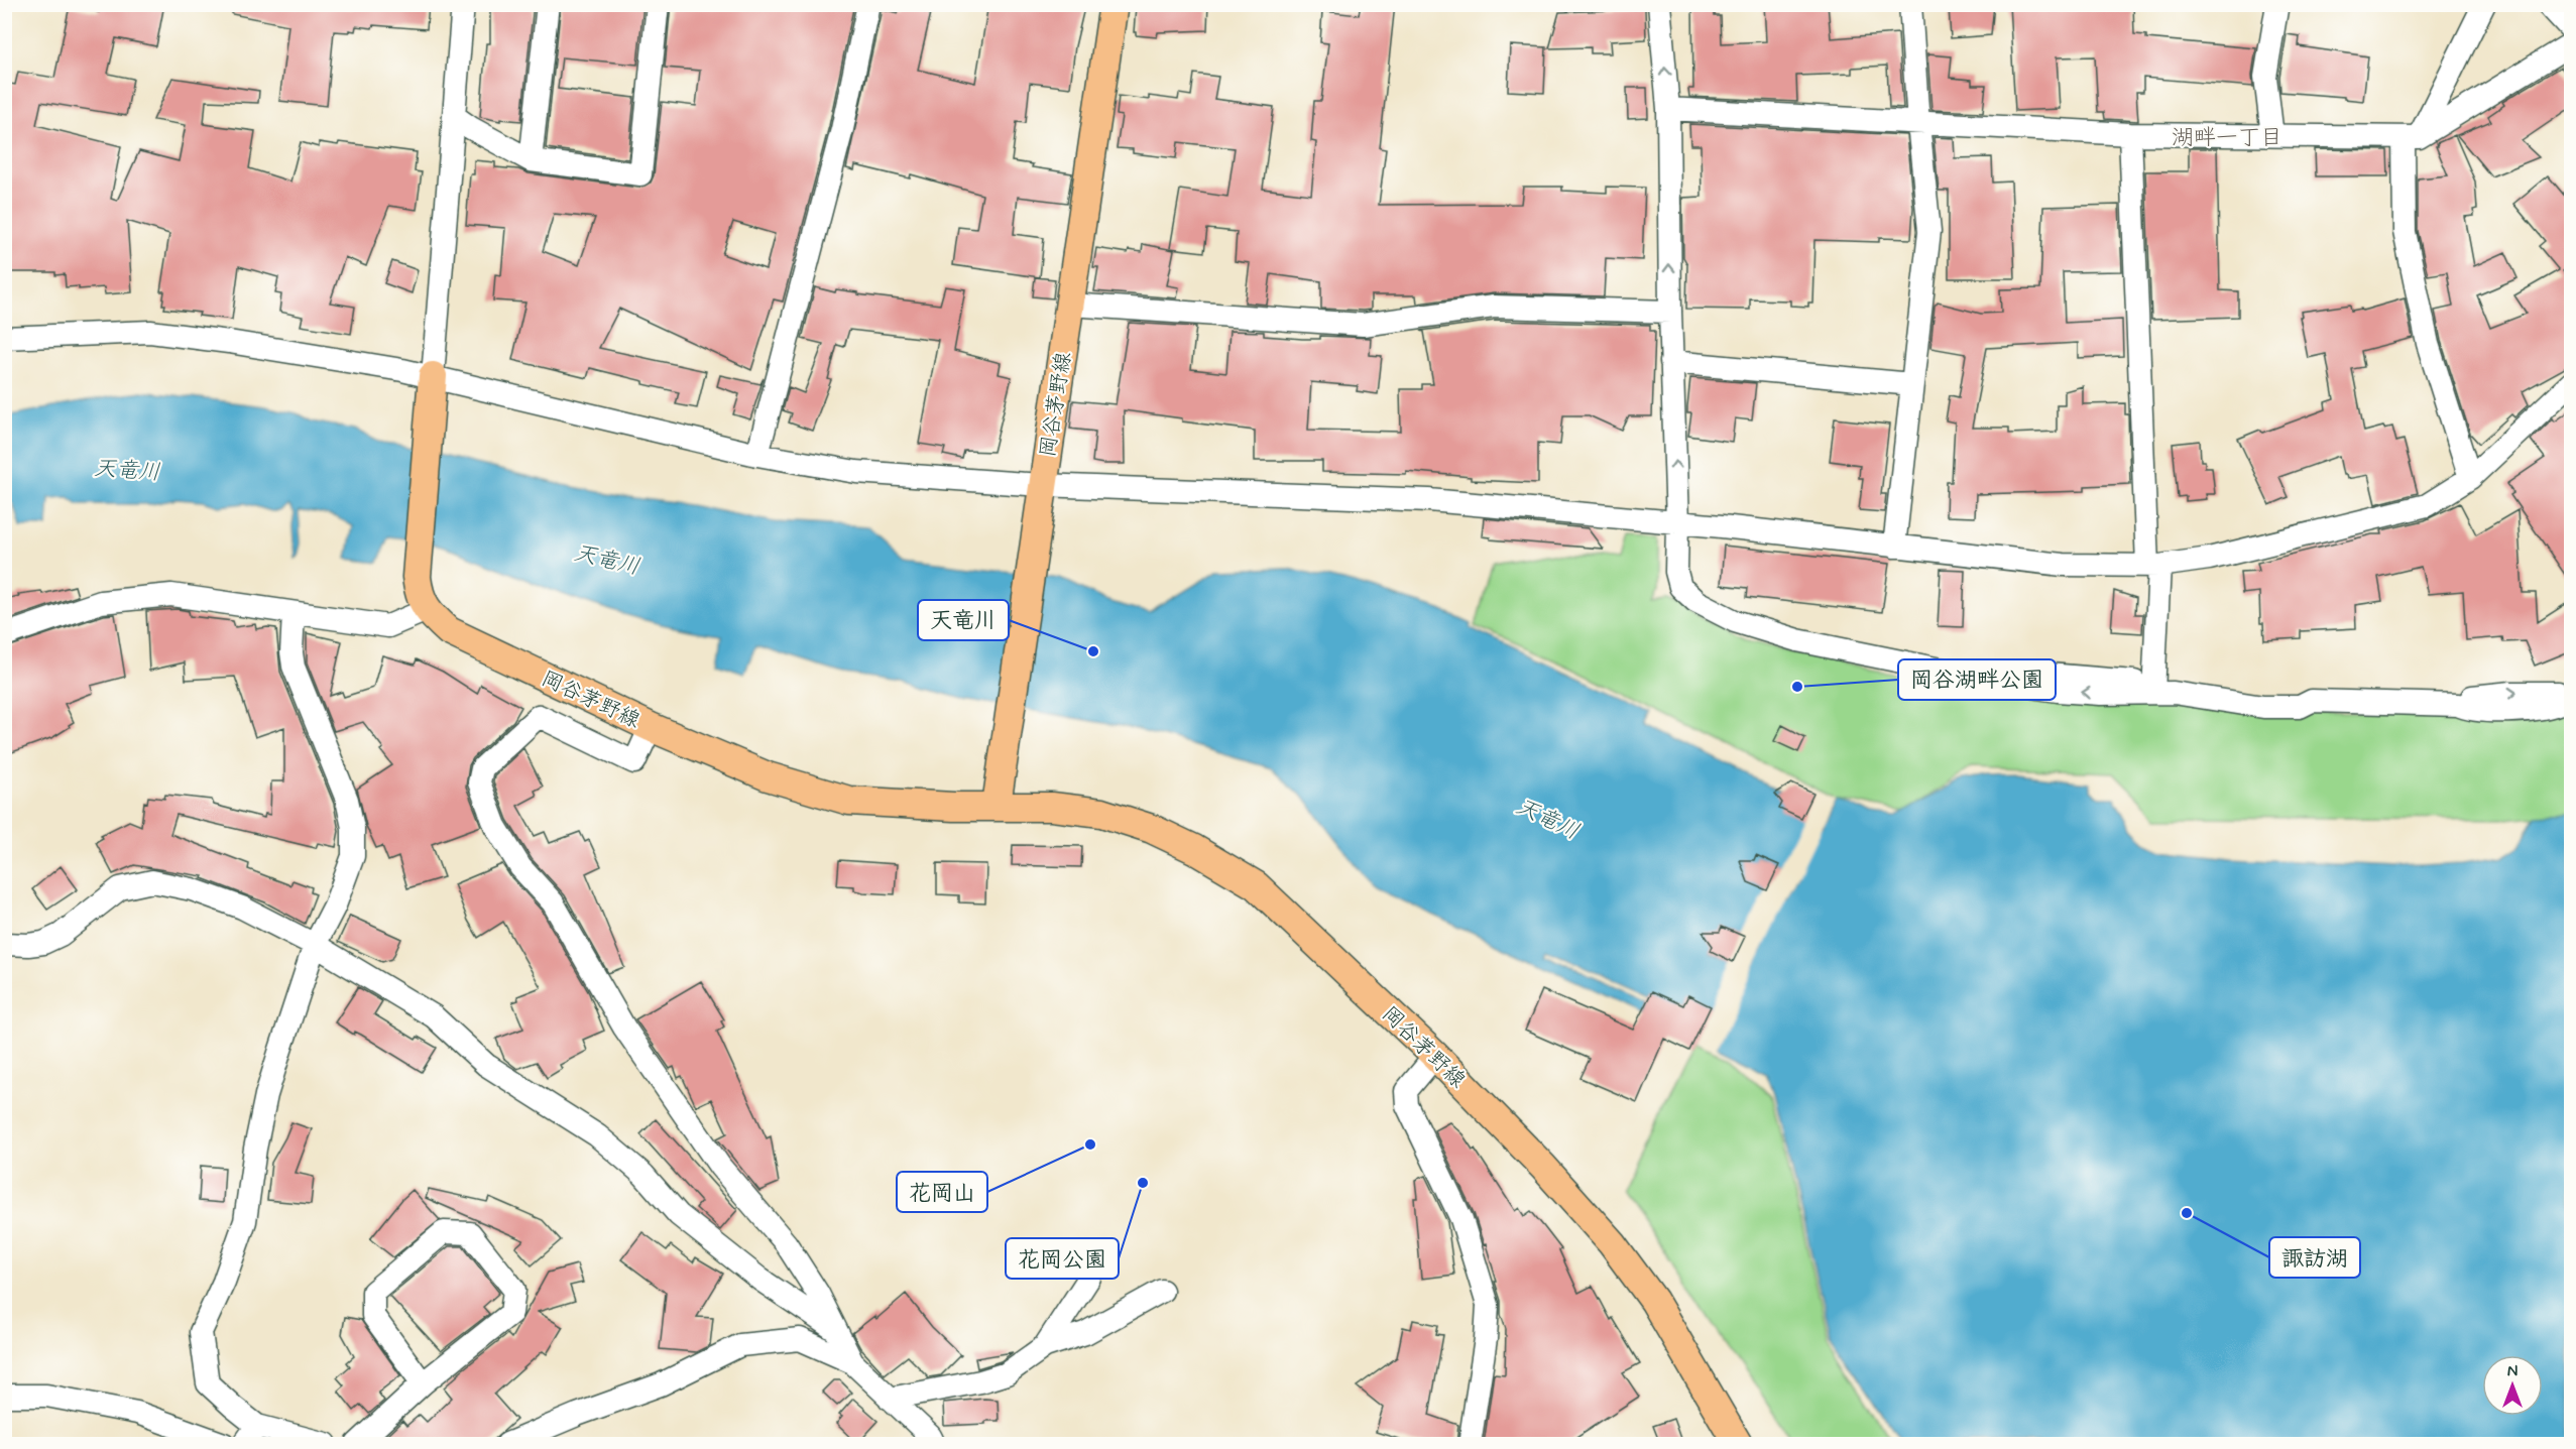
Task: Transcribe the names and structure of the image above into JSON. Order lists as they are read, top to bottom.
{
  "streets": {
    "main road": ["岡谷茅野線"]
  },
  "districts": ["湖畔一丁目"],
  "water": ["天竜川"],
  "places": [
    "天竜川",
    "岡谷湖畔公園",
    "花岡山",
    "花岡公園",
    "諏訪湖"
  ],
  "north": "top"
}
